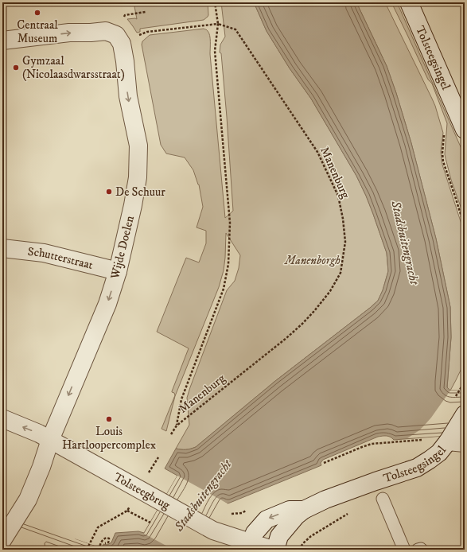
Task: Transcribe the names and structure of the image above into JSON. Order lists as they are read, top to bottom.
{
  "streets": {
    "street": [
      "Tolsteegsingel",
      "Wijde Doelen",
      "Schutterstraat",
      "Tolsteegbrug"
    ],
    "path": ["Manenburg"]
  },
  "crossings": [
    ["Wijde Doelen", "Schutterstraat"],
    ["Wijde Doelen", "Tolsteegbrug"]
  ],
  "one_way": ["Wijde Doelen"],
  "water": ["Stadsbuitengracht"],
  "parks": ["Manenborgh"],
  "places": [
    "Centraal Museum",
    "Gymzaal (Nicolaasdwarsstraat)",
    "De Schuur",
    "Louis Hartloopercomplex"
  ]
}
